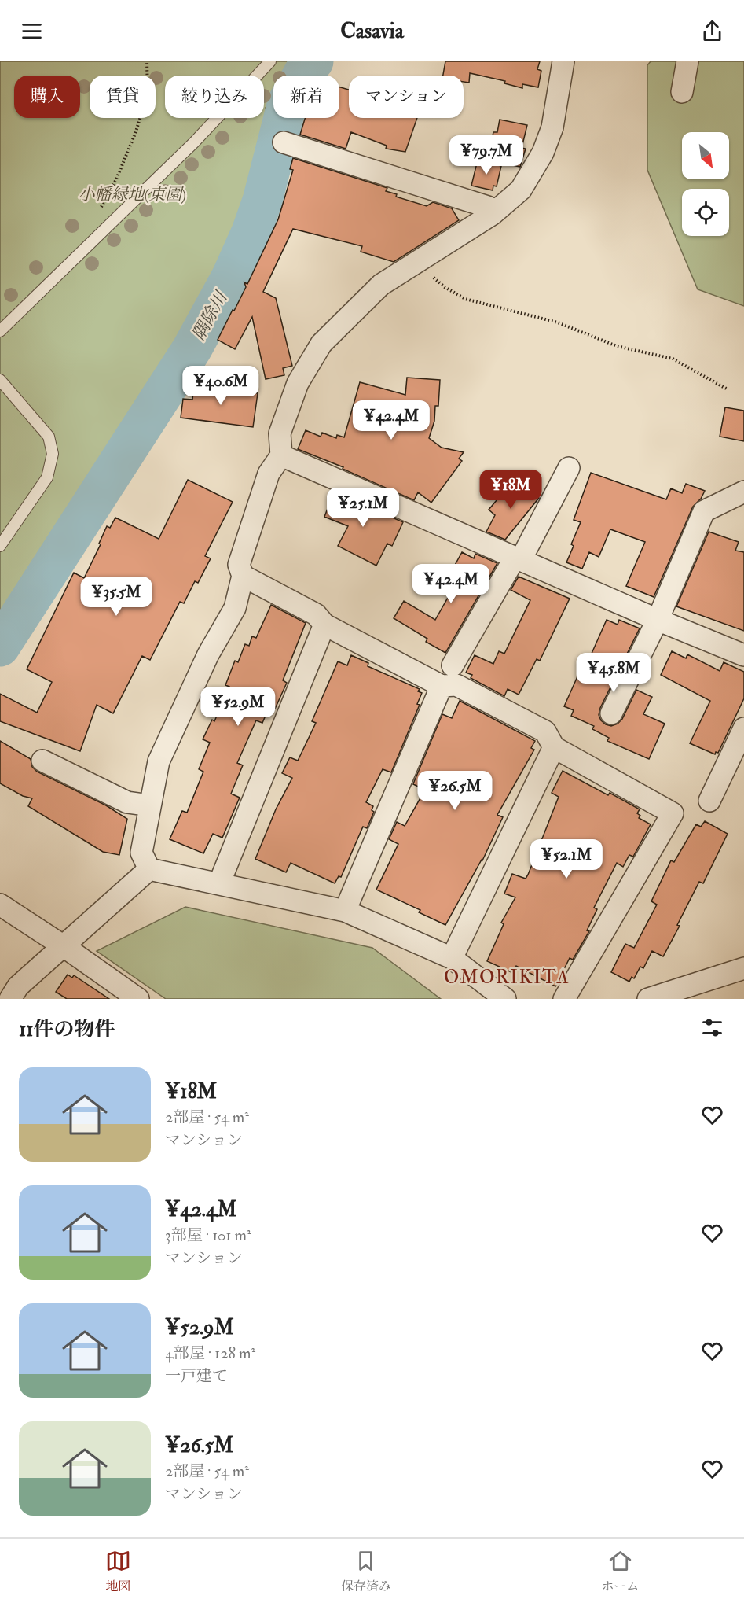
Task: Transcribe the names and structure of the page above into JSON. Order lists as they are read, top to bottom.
{
  "districts": ["OMORIKITA"],
  "water": ["隅除川"],
  "parks": ["小幡緑地(東園)"],
  "north": "bottom right",
  "page": {
    "header": "Casavia",
    "chip": [
      "購入",
      "賃貸",
      "絞り込み",
      "新着",
      "マンション"
    ],
    "price": [
      "¥79.7M",
      "¥40.6M",
      "¥42.4M",
      "¥18M",
      "¥25.1M",
      "¥42.4M",
      "¥35.5M",
      "¥45.8M",
      "¥52.9M",
      "¥26.5M",
      "¥52.1M"
    ],
    "heading": "11件の物件",
    "list": [
      {
        "name": "¥18M",
        "note": "2部屋 · 54 m² · マンション"
      },
      {
        "name": "¥42.4M",
        "note": "3部屋 · 101 m² · マンション"
      },
      {
        "name": "¥52.9M",
        "note": "4部屋 · 128 m² · 一戸建て"
      },
      {
        "name": "¥26.5M",
        "note": "2部屋 · 54 m² · マンション"
      }
    ],
    "tabs": ["地図", "保存済み", "ホーム"]
  }
}
